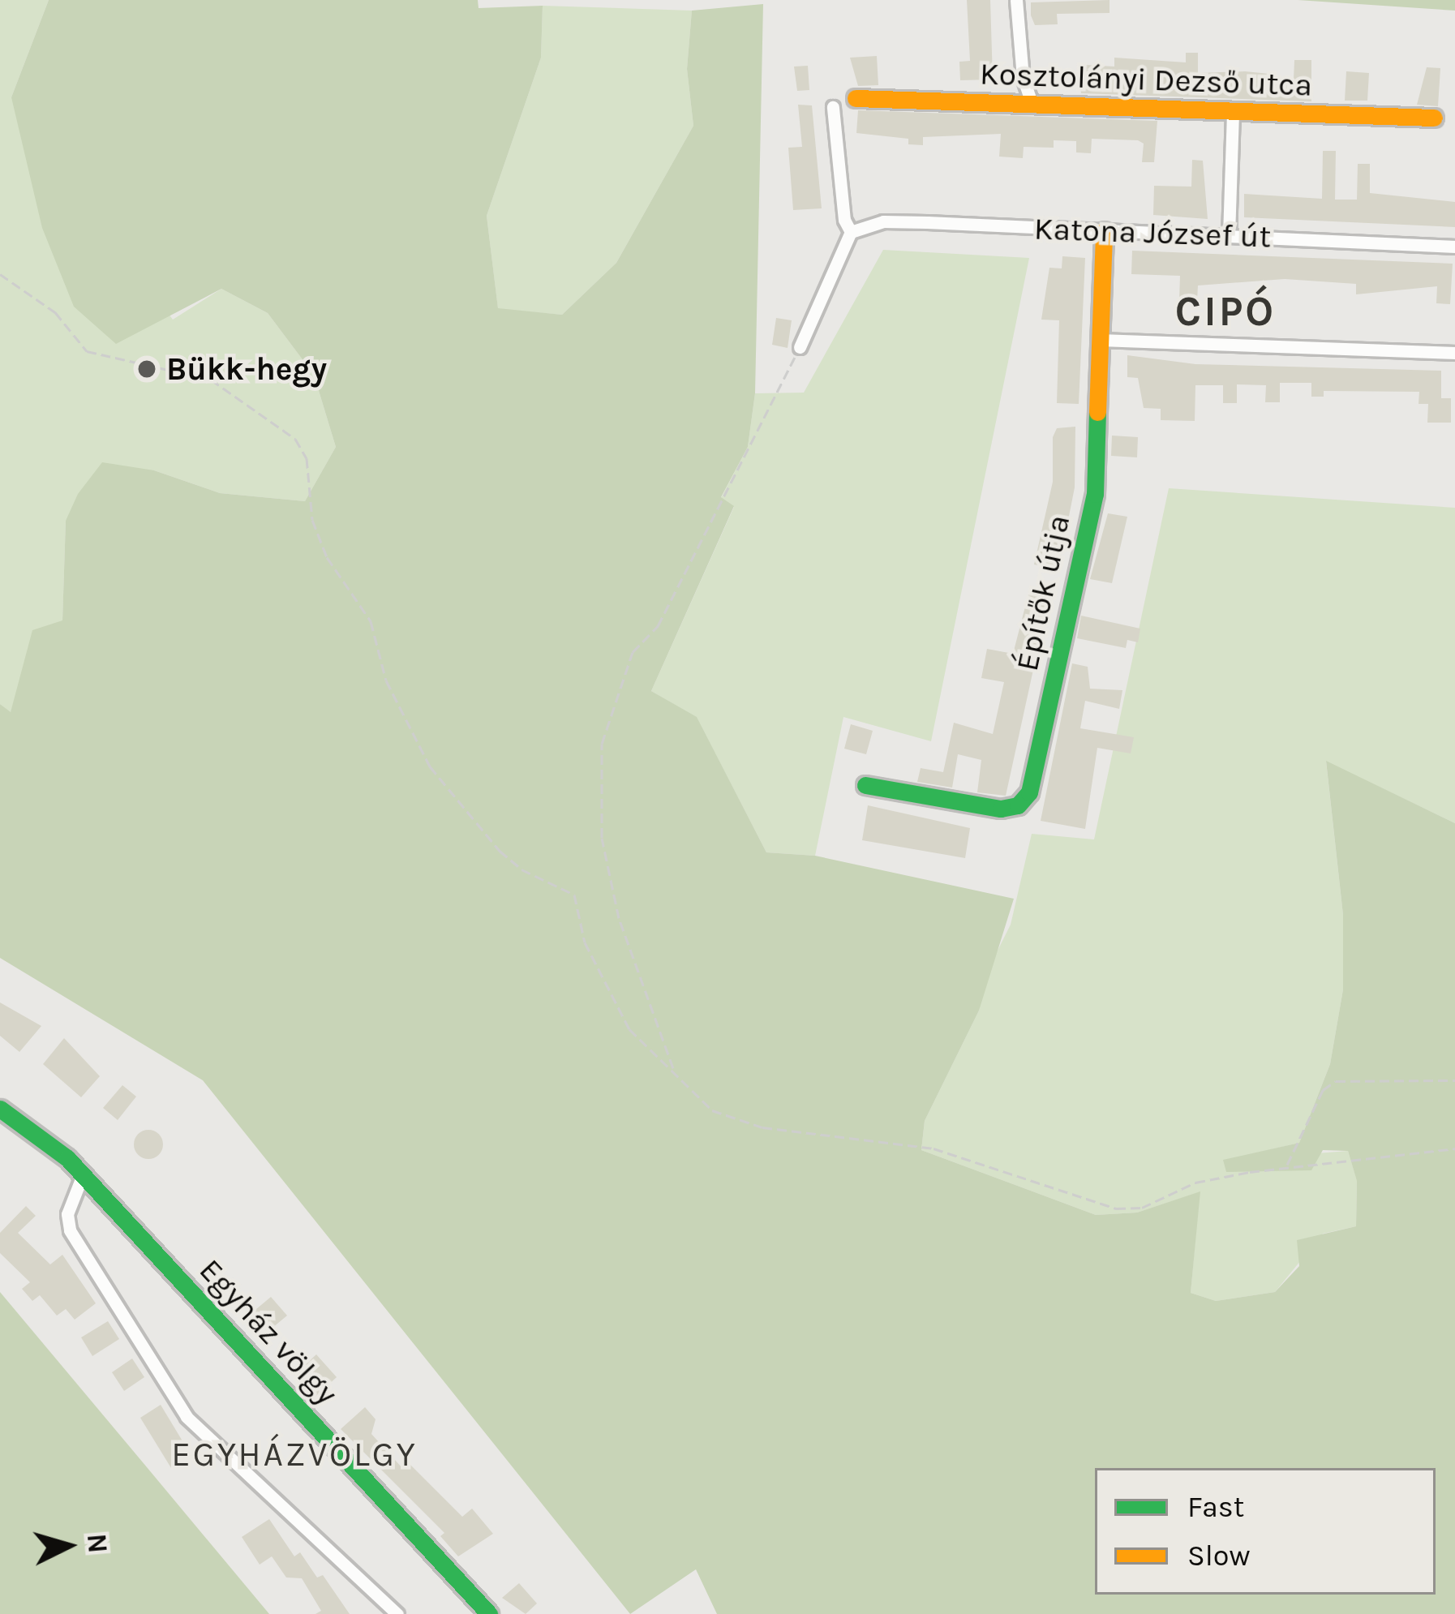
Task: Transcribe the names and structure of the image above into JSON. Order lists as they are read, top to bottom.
{
  "streets": {
    "street": [
      "Kosztolányi Dezső utca",
      "Katona József út",
      "Építők útja",
      "Egyház völgy"
    ]
  },
  "crossings": [
    ["Katona József út", "Építők útja"]
  ],
  "districts": ["CIPÓ", "EGYHÁZVÖLGY"],
  "places": ["Bükk-hegy"],
  "legend": ["Fast", "Slow"],
  "north": "right"
}
